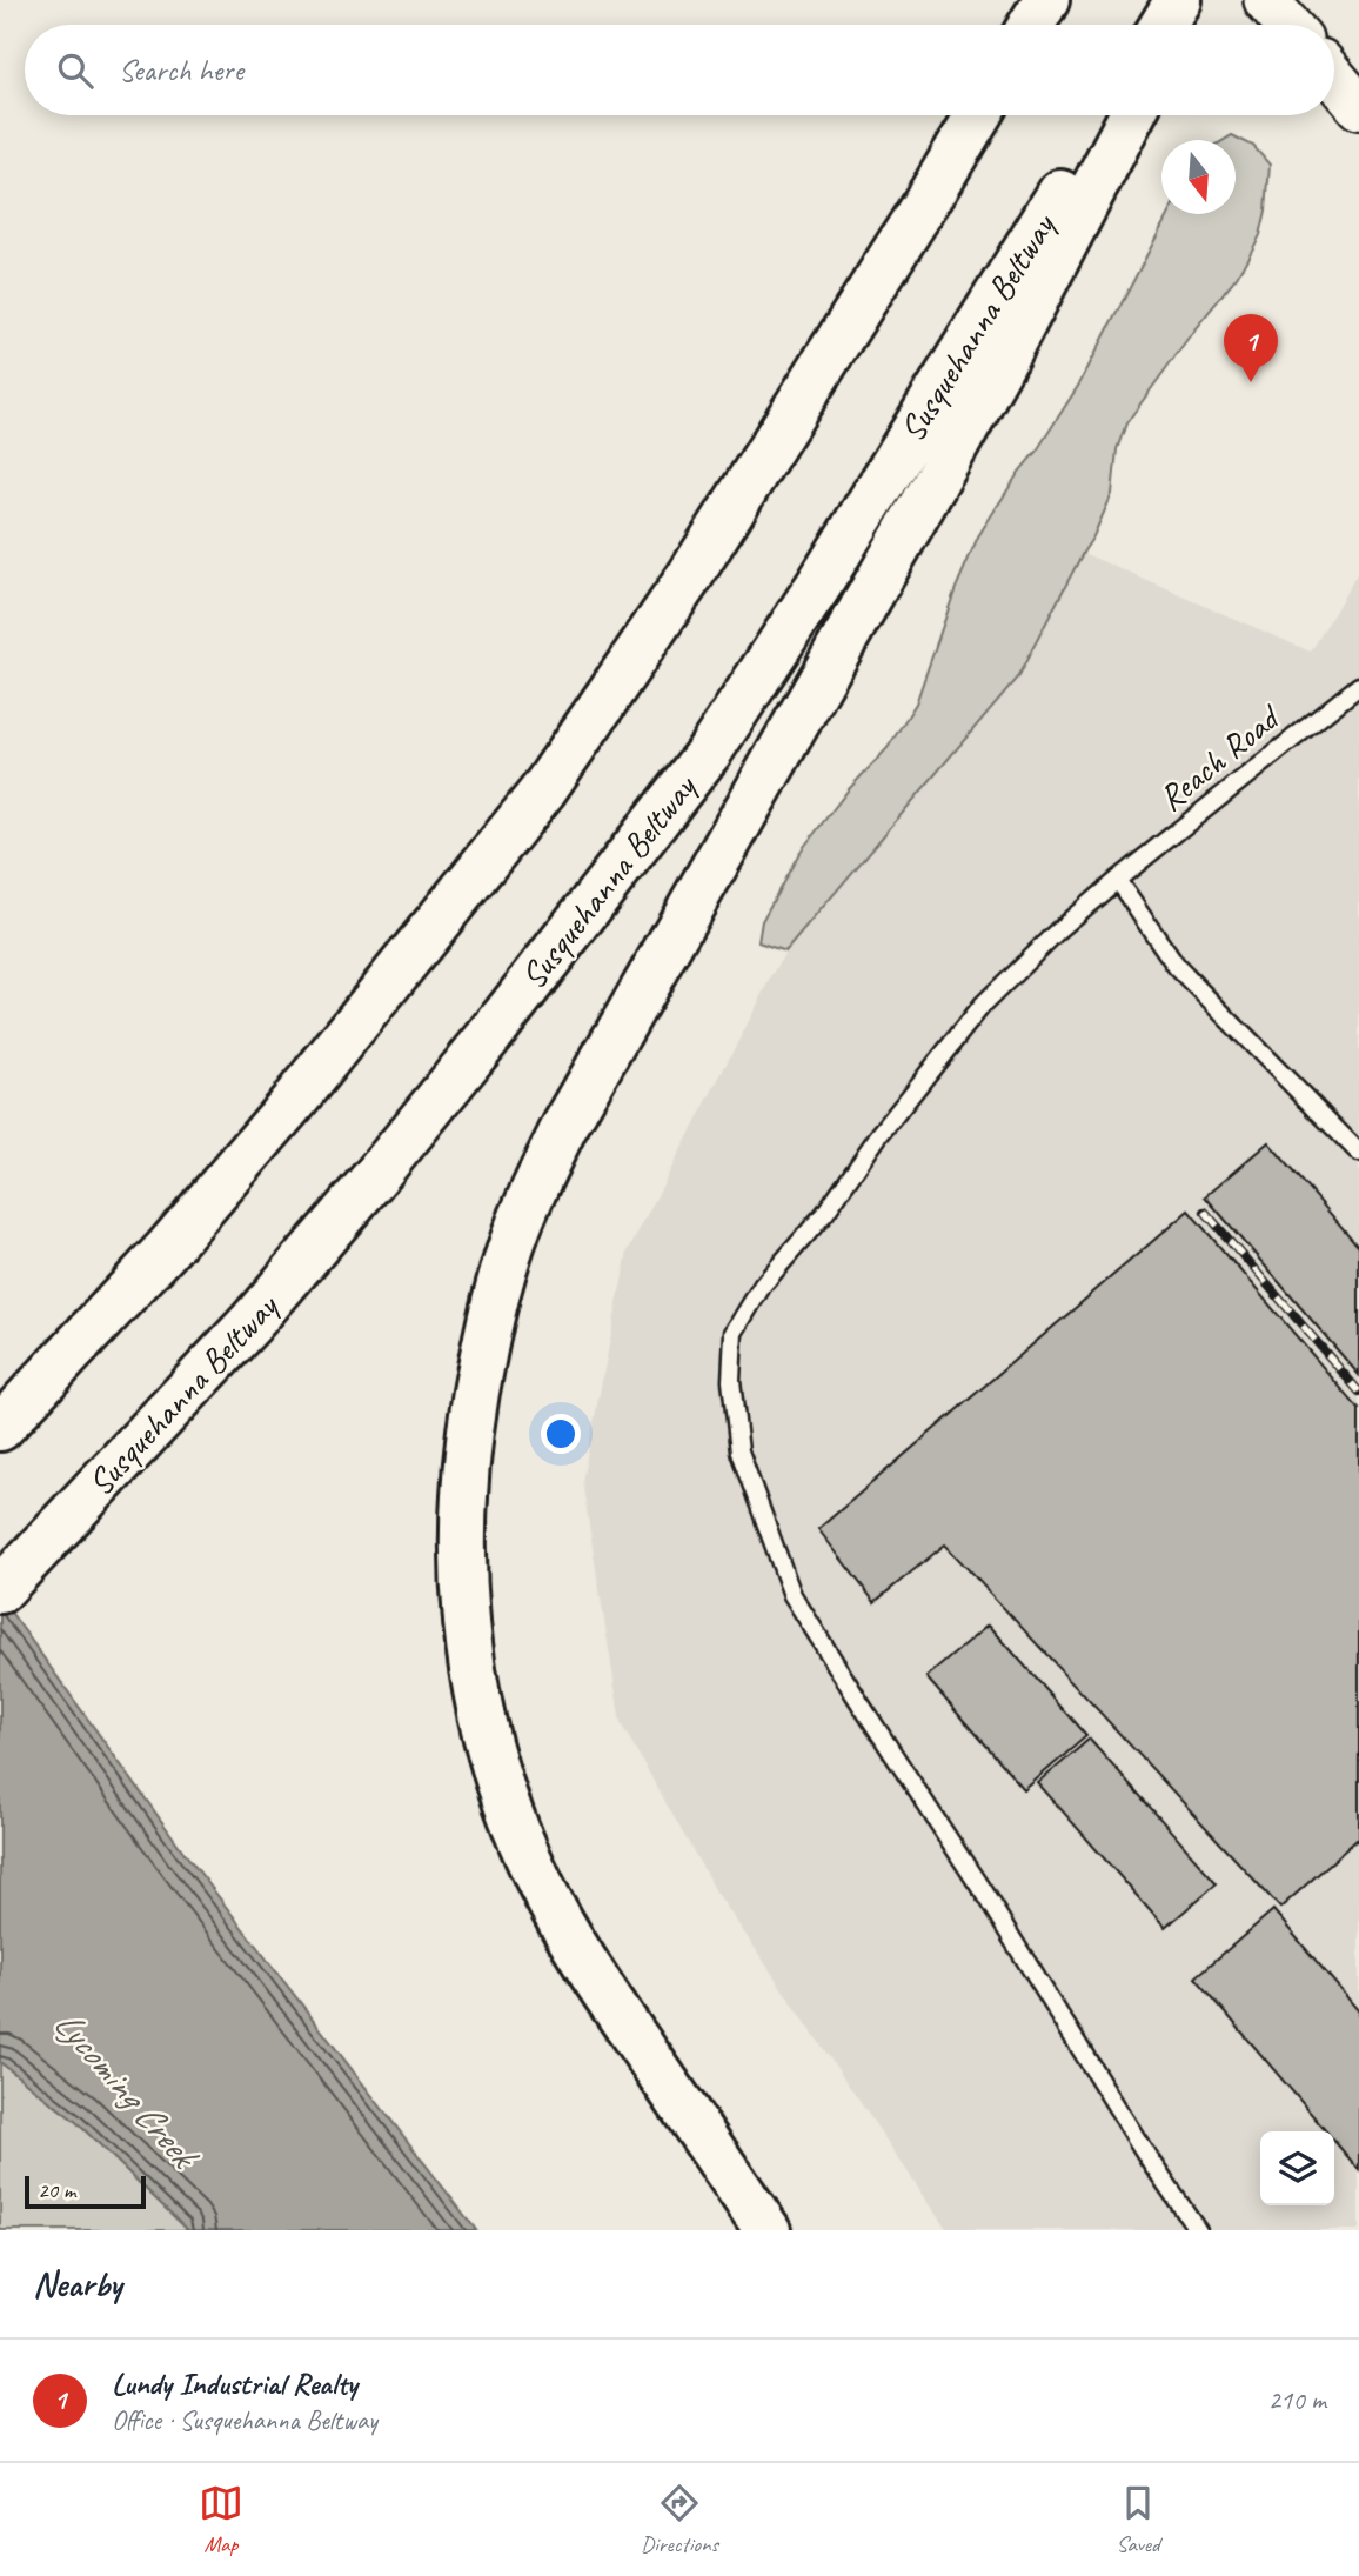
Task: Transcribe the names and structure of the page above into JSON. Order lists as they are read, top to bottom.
{
  "streets": {
    "highway": ["Susquehanna Beltway"],
    "lane": ["Reach Road"]
  },
  "water": ["Lycoming Creek"],
  "scale_bar": "20 m",
  "north": "bottom",
  "page": {
    "search": "Search here",
    "pins": "1",
    "scale": "20 m",
    "heading": "Nearby",
    "list": [
      {
        "mark": "1",
        "name": "Lundy Industrial Realty",
        "note": "Office · Susquehanna Beltway",
        "value": "210 m"
      }
    ],
    "nav": ["Map", "Directions", "Saved"]
  }
}
